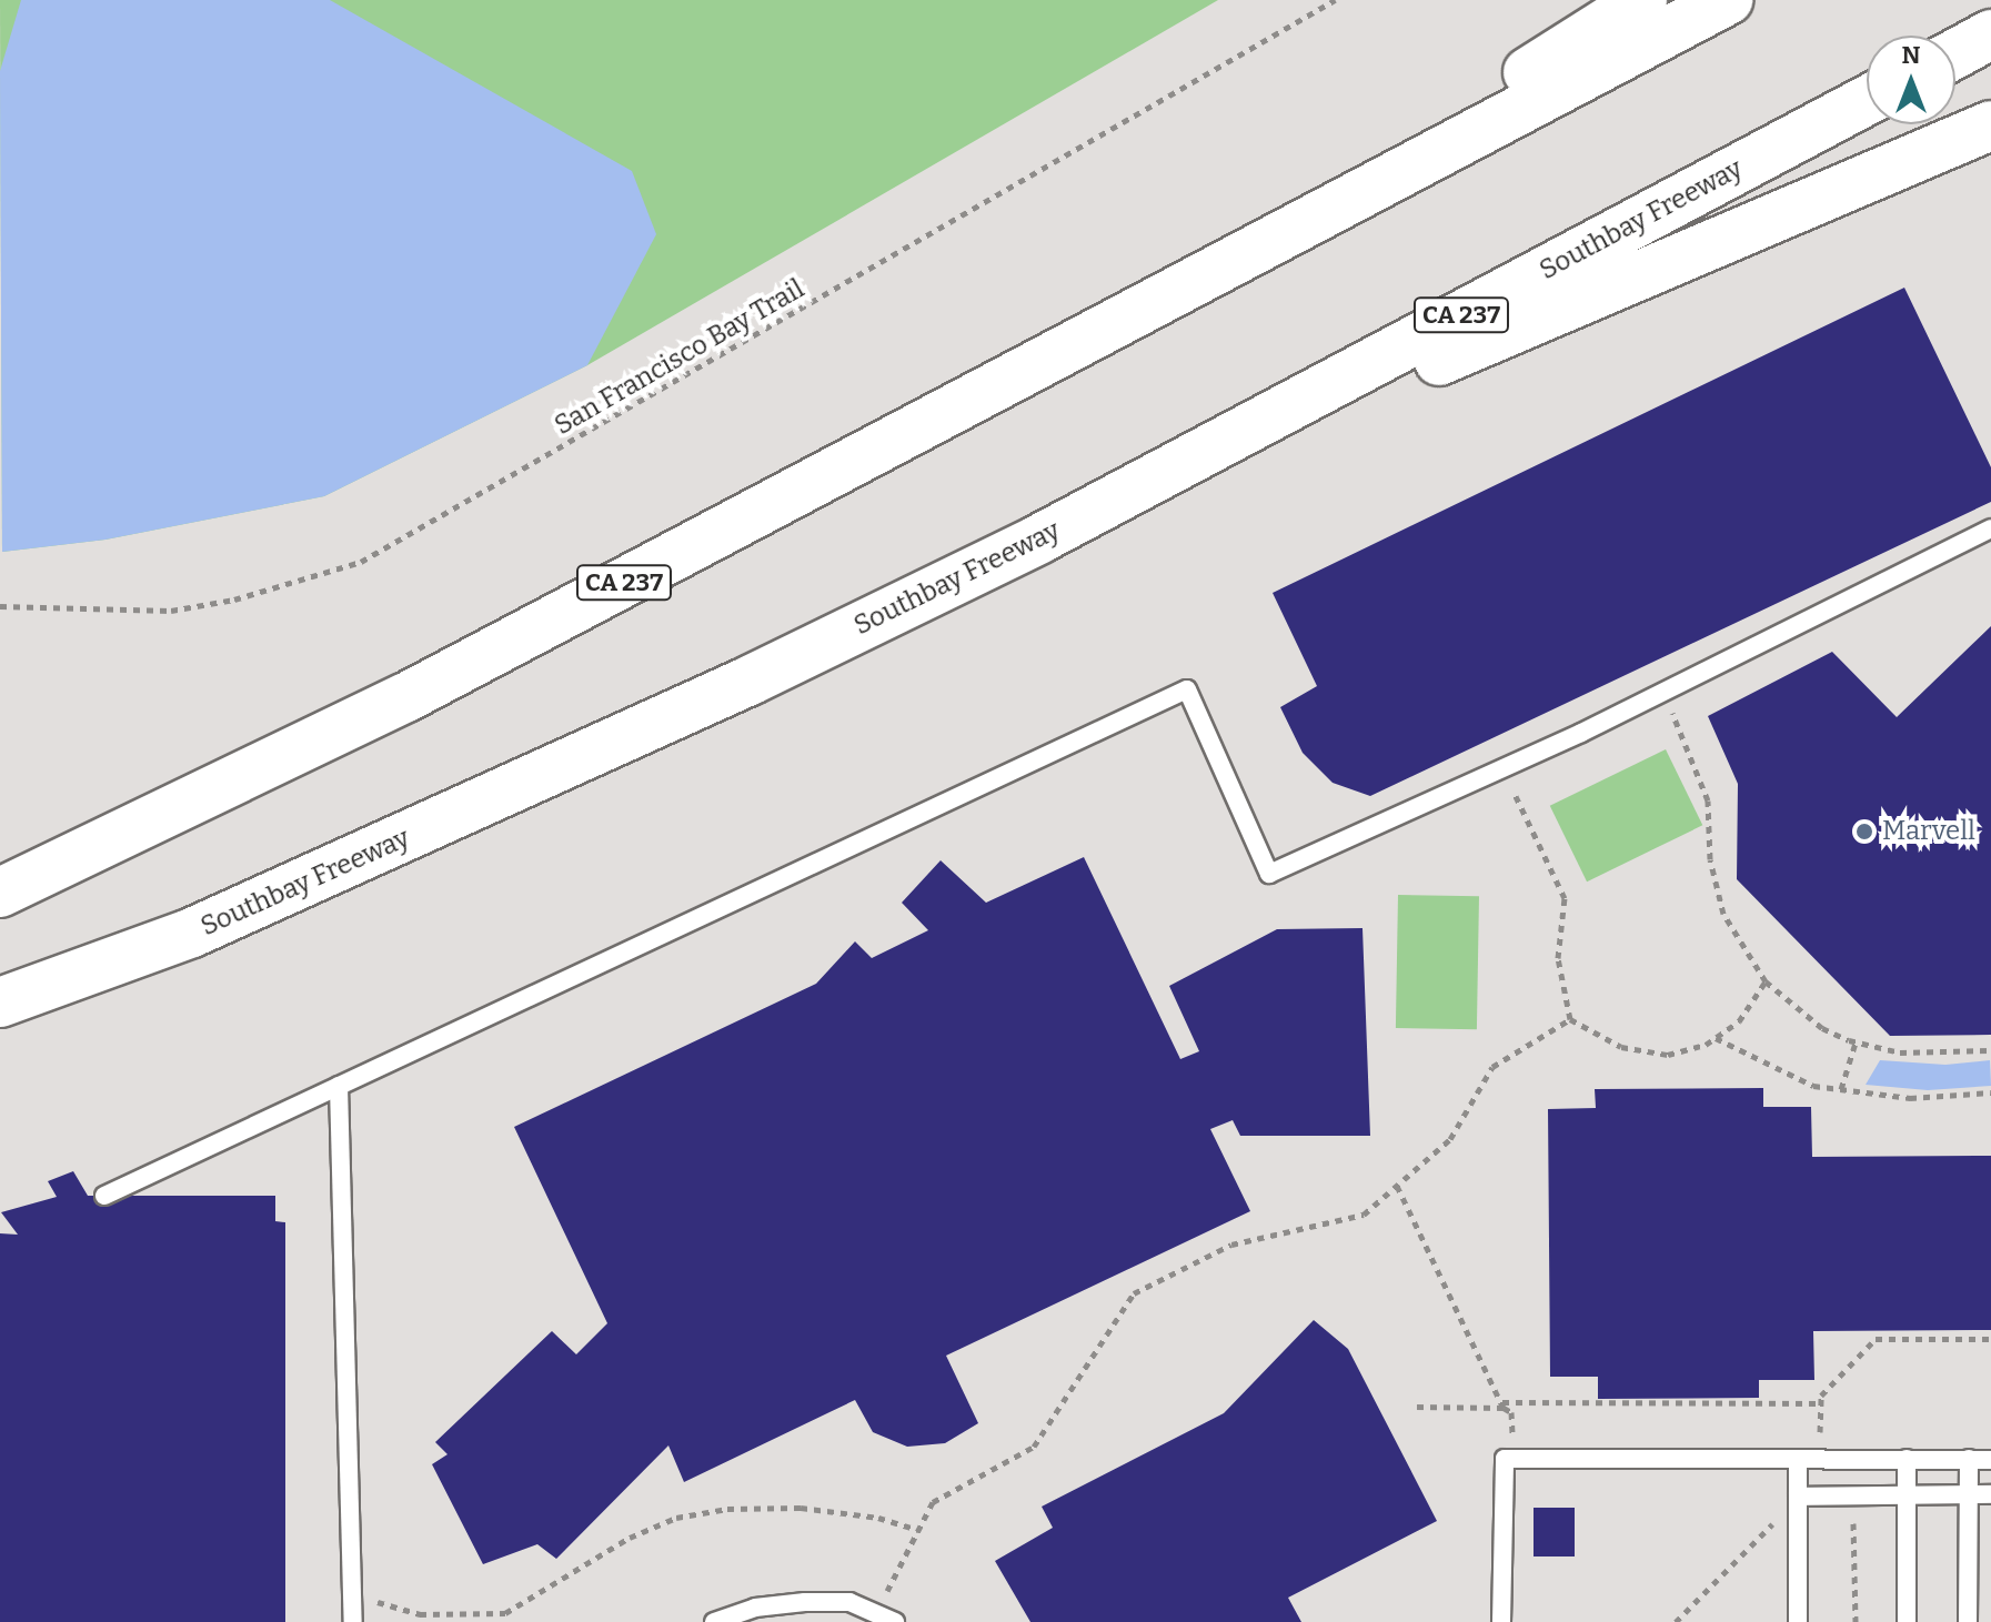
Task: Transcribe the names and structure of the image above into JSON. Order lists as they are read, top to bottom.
{
  "streets": {
    "highway": ["Southbay Freeway", "CA 237"],
    "path": ["San Francisco Bay Trail"]
  },
  "places": ["Marvell"],
  "north": "top"
}
